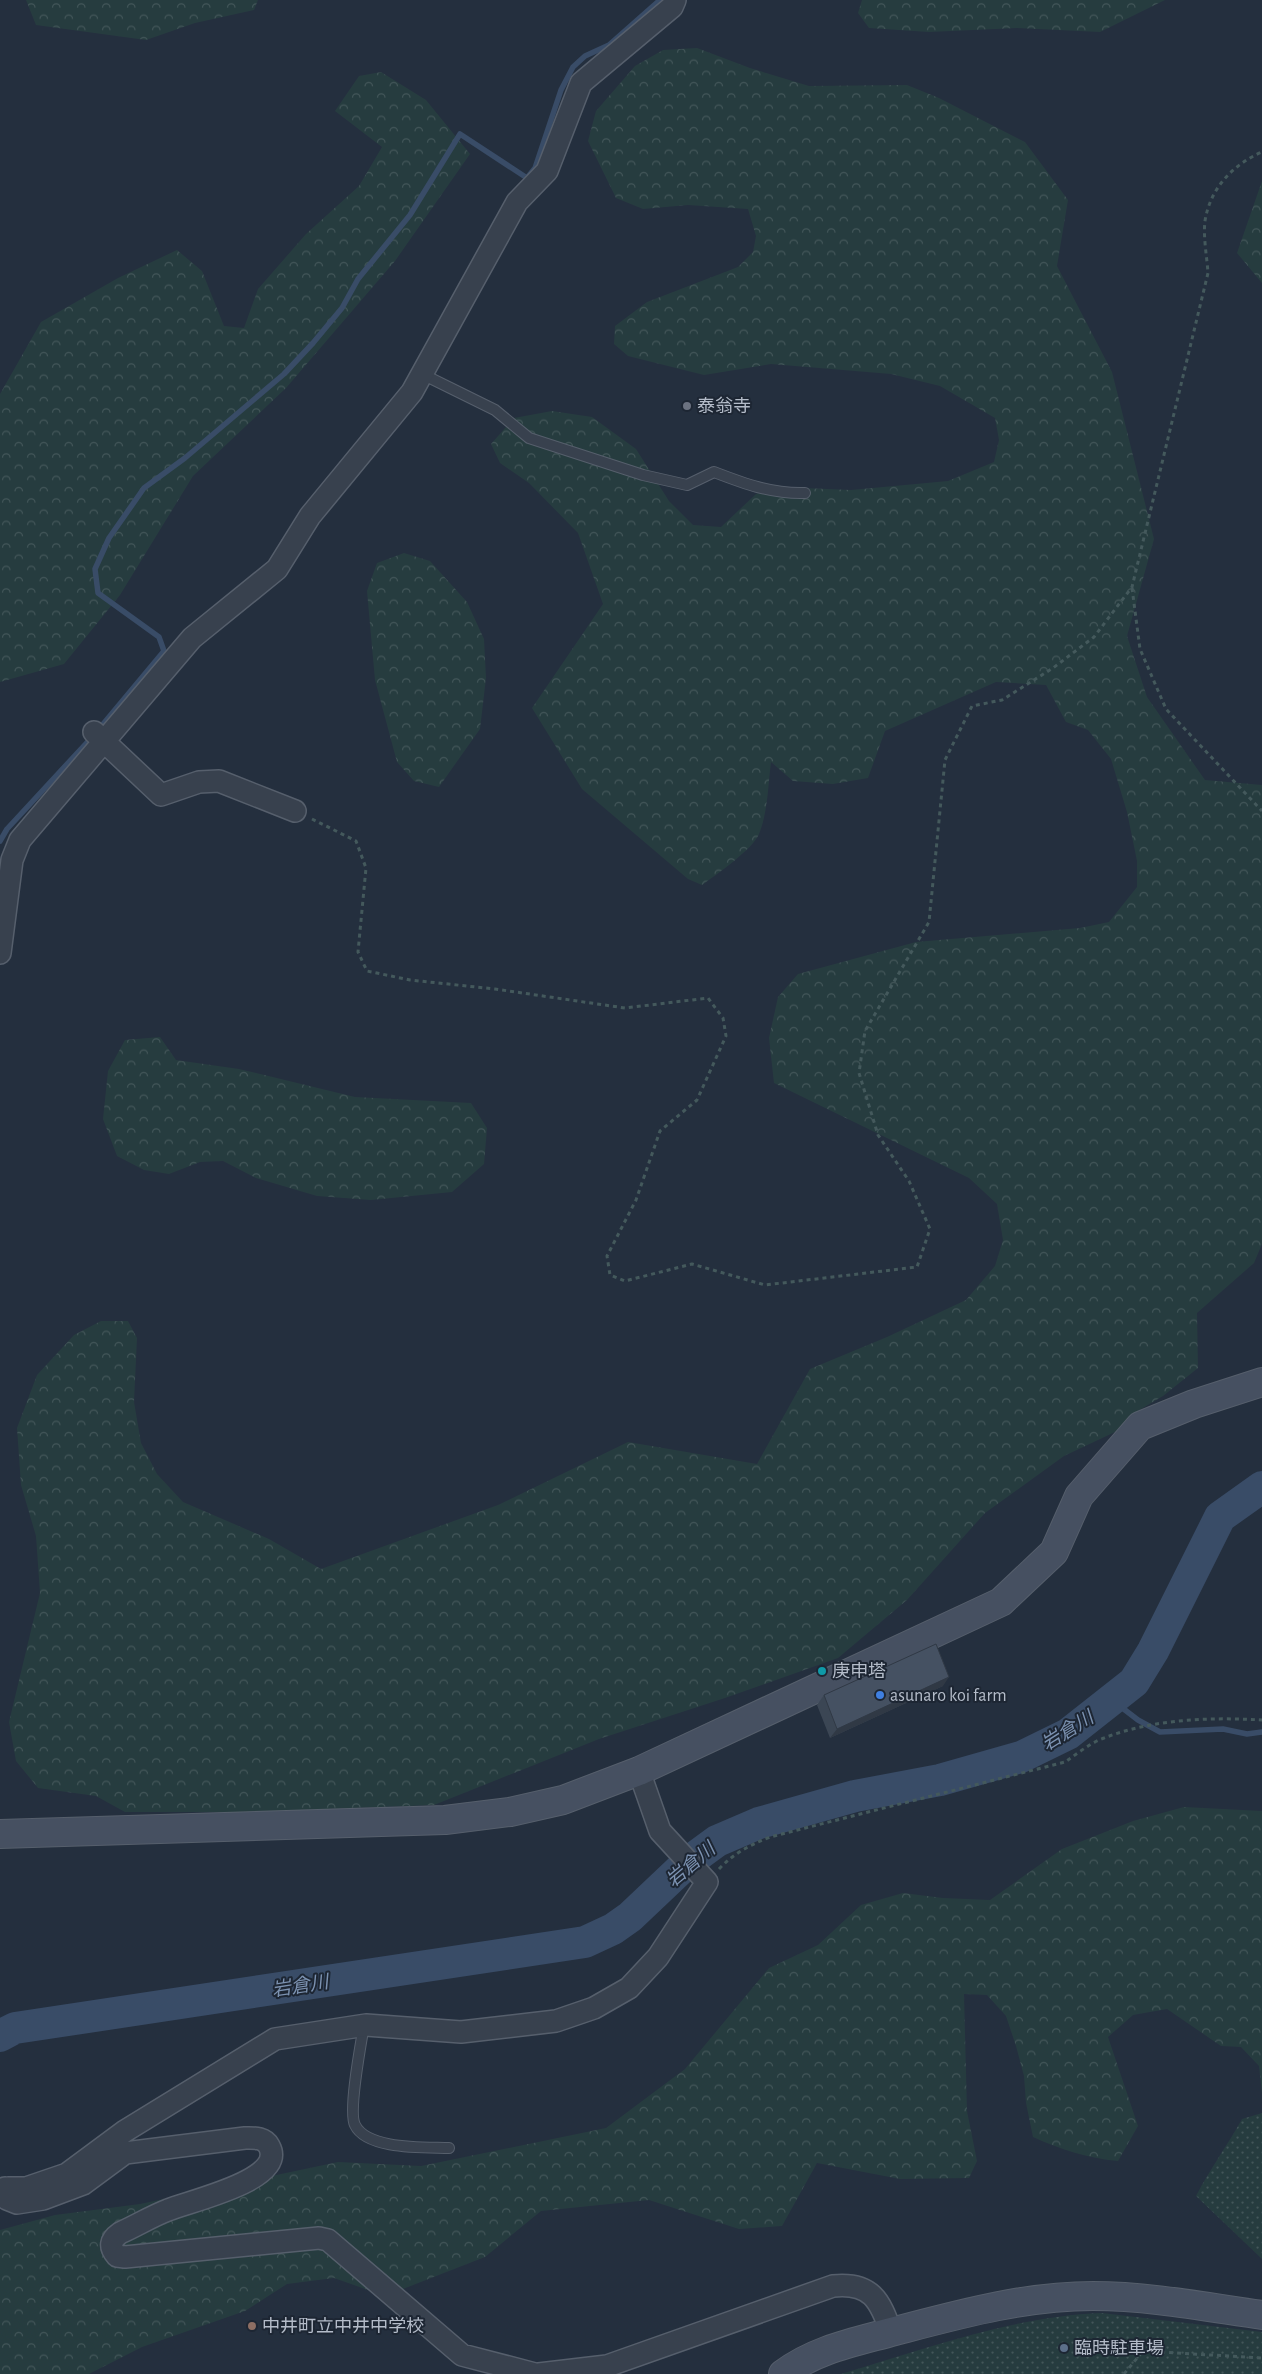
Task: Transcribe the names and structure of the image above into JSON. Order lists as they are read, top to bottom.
{
  "water": ["岩倉川"],
  "places": [
    "泰翁寺",
    "庚申塔",
    "asunaro koi farm",
    "中井町立中井中学校",
    "臨時駐車場"
  ]
}
